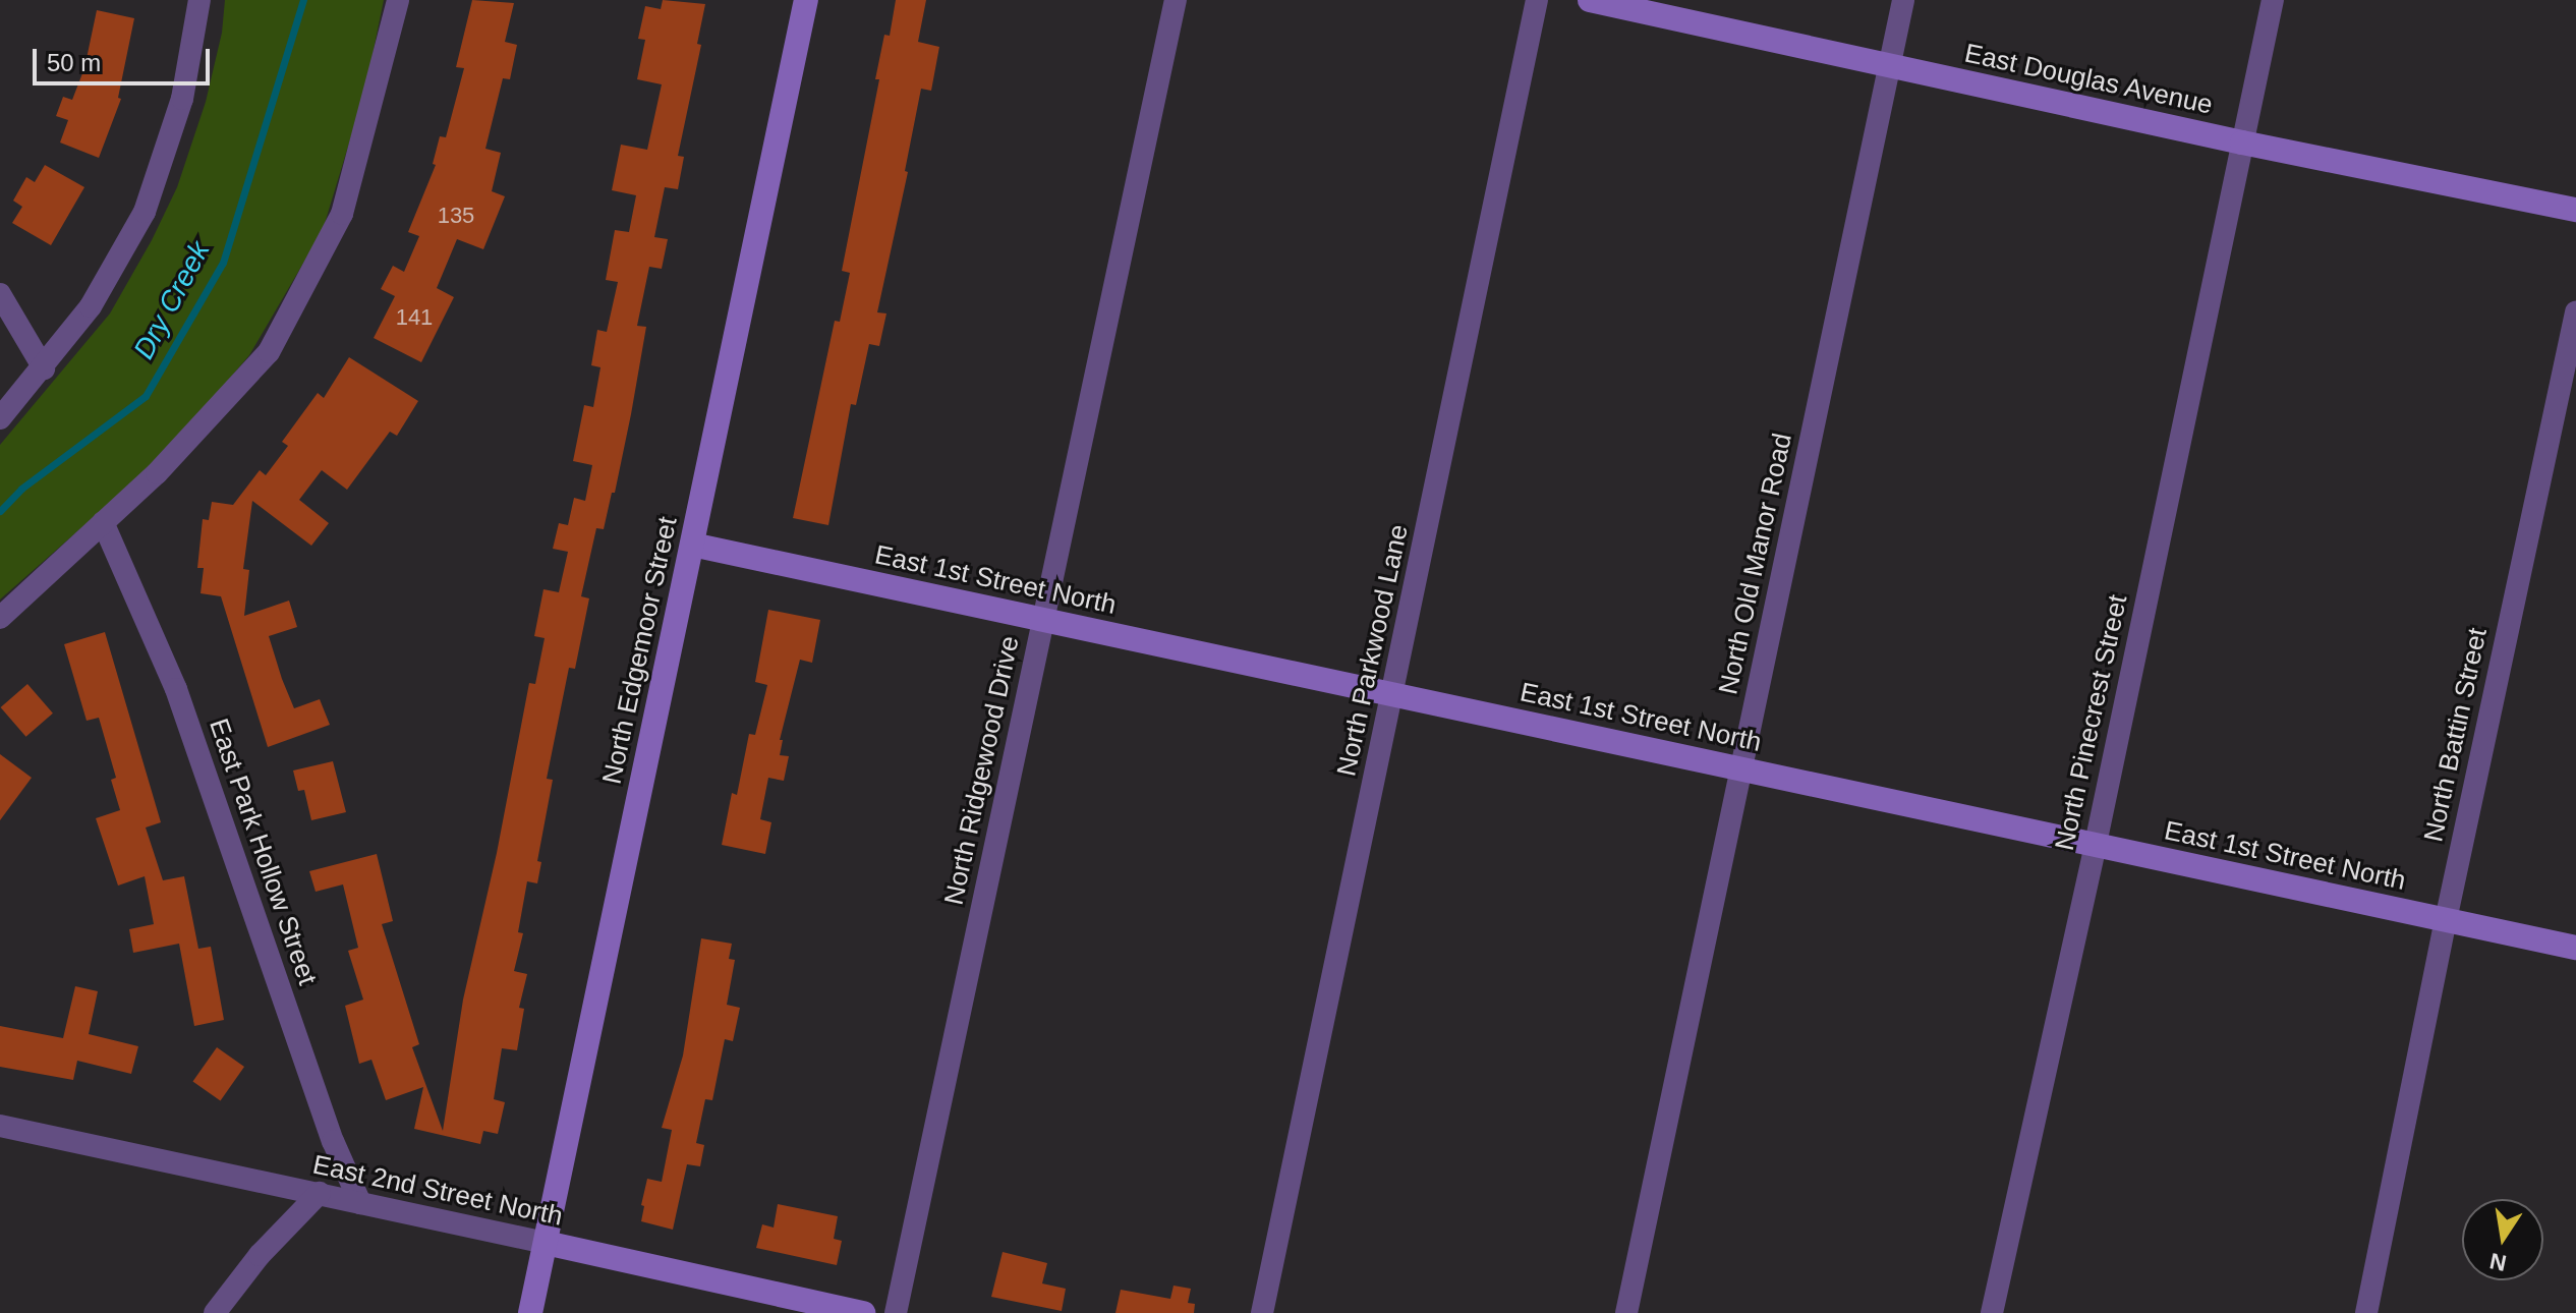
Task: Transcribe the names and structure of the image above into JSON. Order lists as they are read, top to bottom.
{
  "streets": {
    "street": [
      "East Douglas Avenue",
      "North Old Manor Road",
      "East 1st Street North",
      "North Edgemoor Street",
      "North Parkwood Lane",
      "North Pinecrest Street",
      "North Battin Street",
      "North Ridgewood Drive",
      "East Park Hollow Street",
      "East 2nd Street North"
    ]
  },
  "crossings": [
    ["East Douglas Avenue", "North Old Manor Road"],
    ["East Douglas Avenue", "North Pinecrest Street"],
    ["North Old Manor Road", "East 1st Street North"],
    ["East 1st Street North", "North Edgemoor Street"],
    ["East 1st Street North", "North Parkwood Lane"],
    ["East 1st Street North", "North Pinecrest Street"],
    ["East 1st Street North", "North Battin Street"],
    ["East 1st Street North", "North Ridgewood Drive"],
    ["North Edgemoor Street", "East 2nd Street North"],
    ["East Park Hollow Street", "East 2nd Street North"]
  ],
  "water": ["Dry Creek"],
  "house_numbers": ["135", "141"],
  "scale_bar": "50 m",
  "north": "bottom"
}
